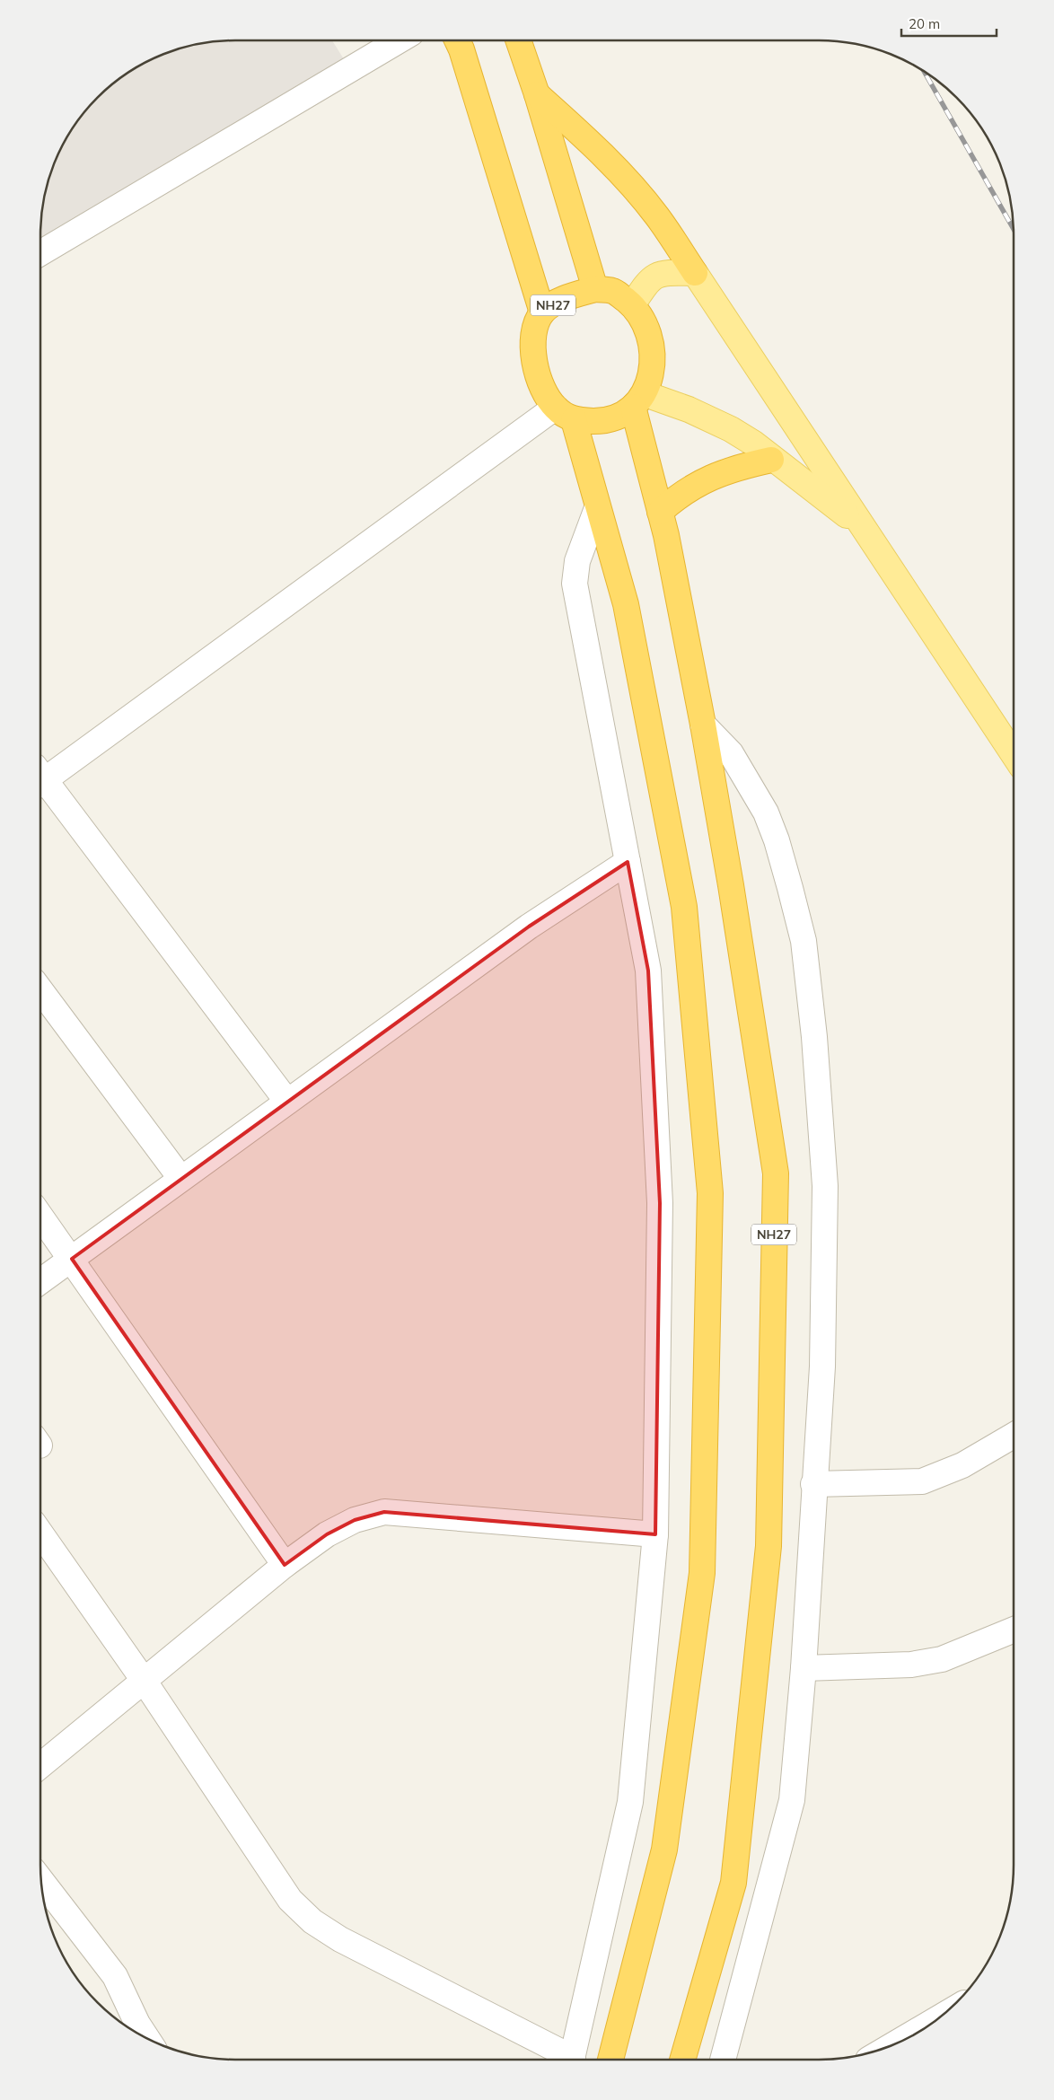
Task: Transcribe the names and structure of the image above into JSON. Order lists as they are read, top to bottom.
{
  "streets": {
    "highway": ["NH27"]
  },
  "scale_bar": "20 m"
}
